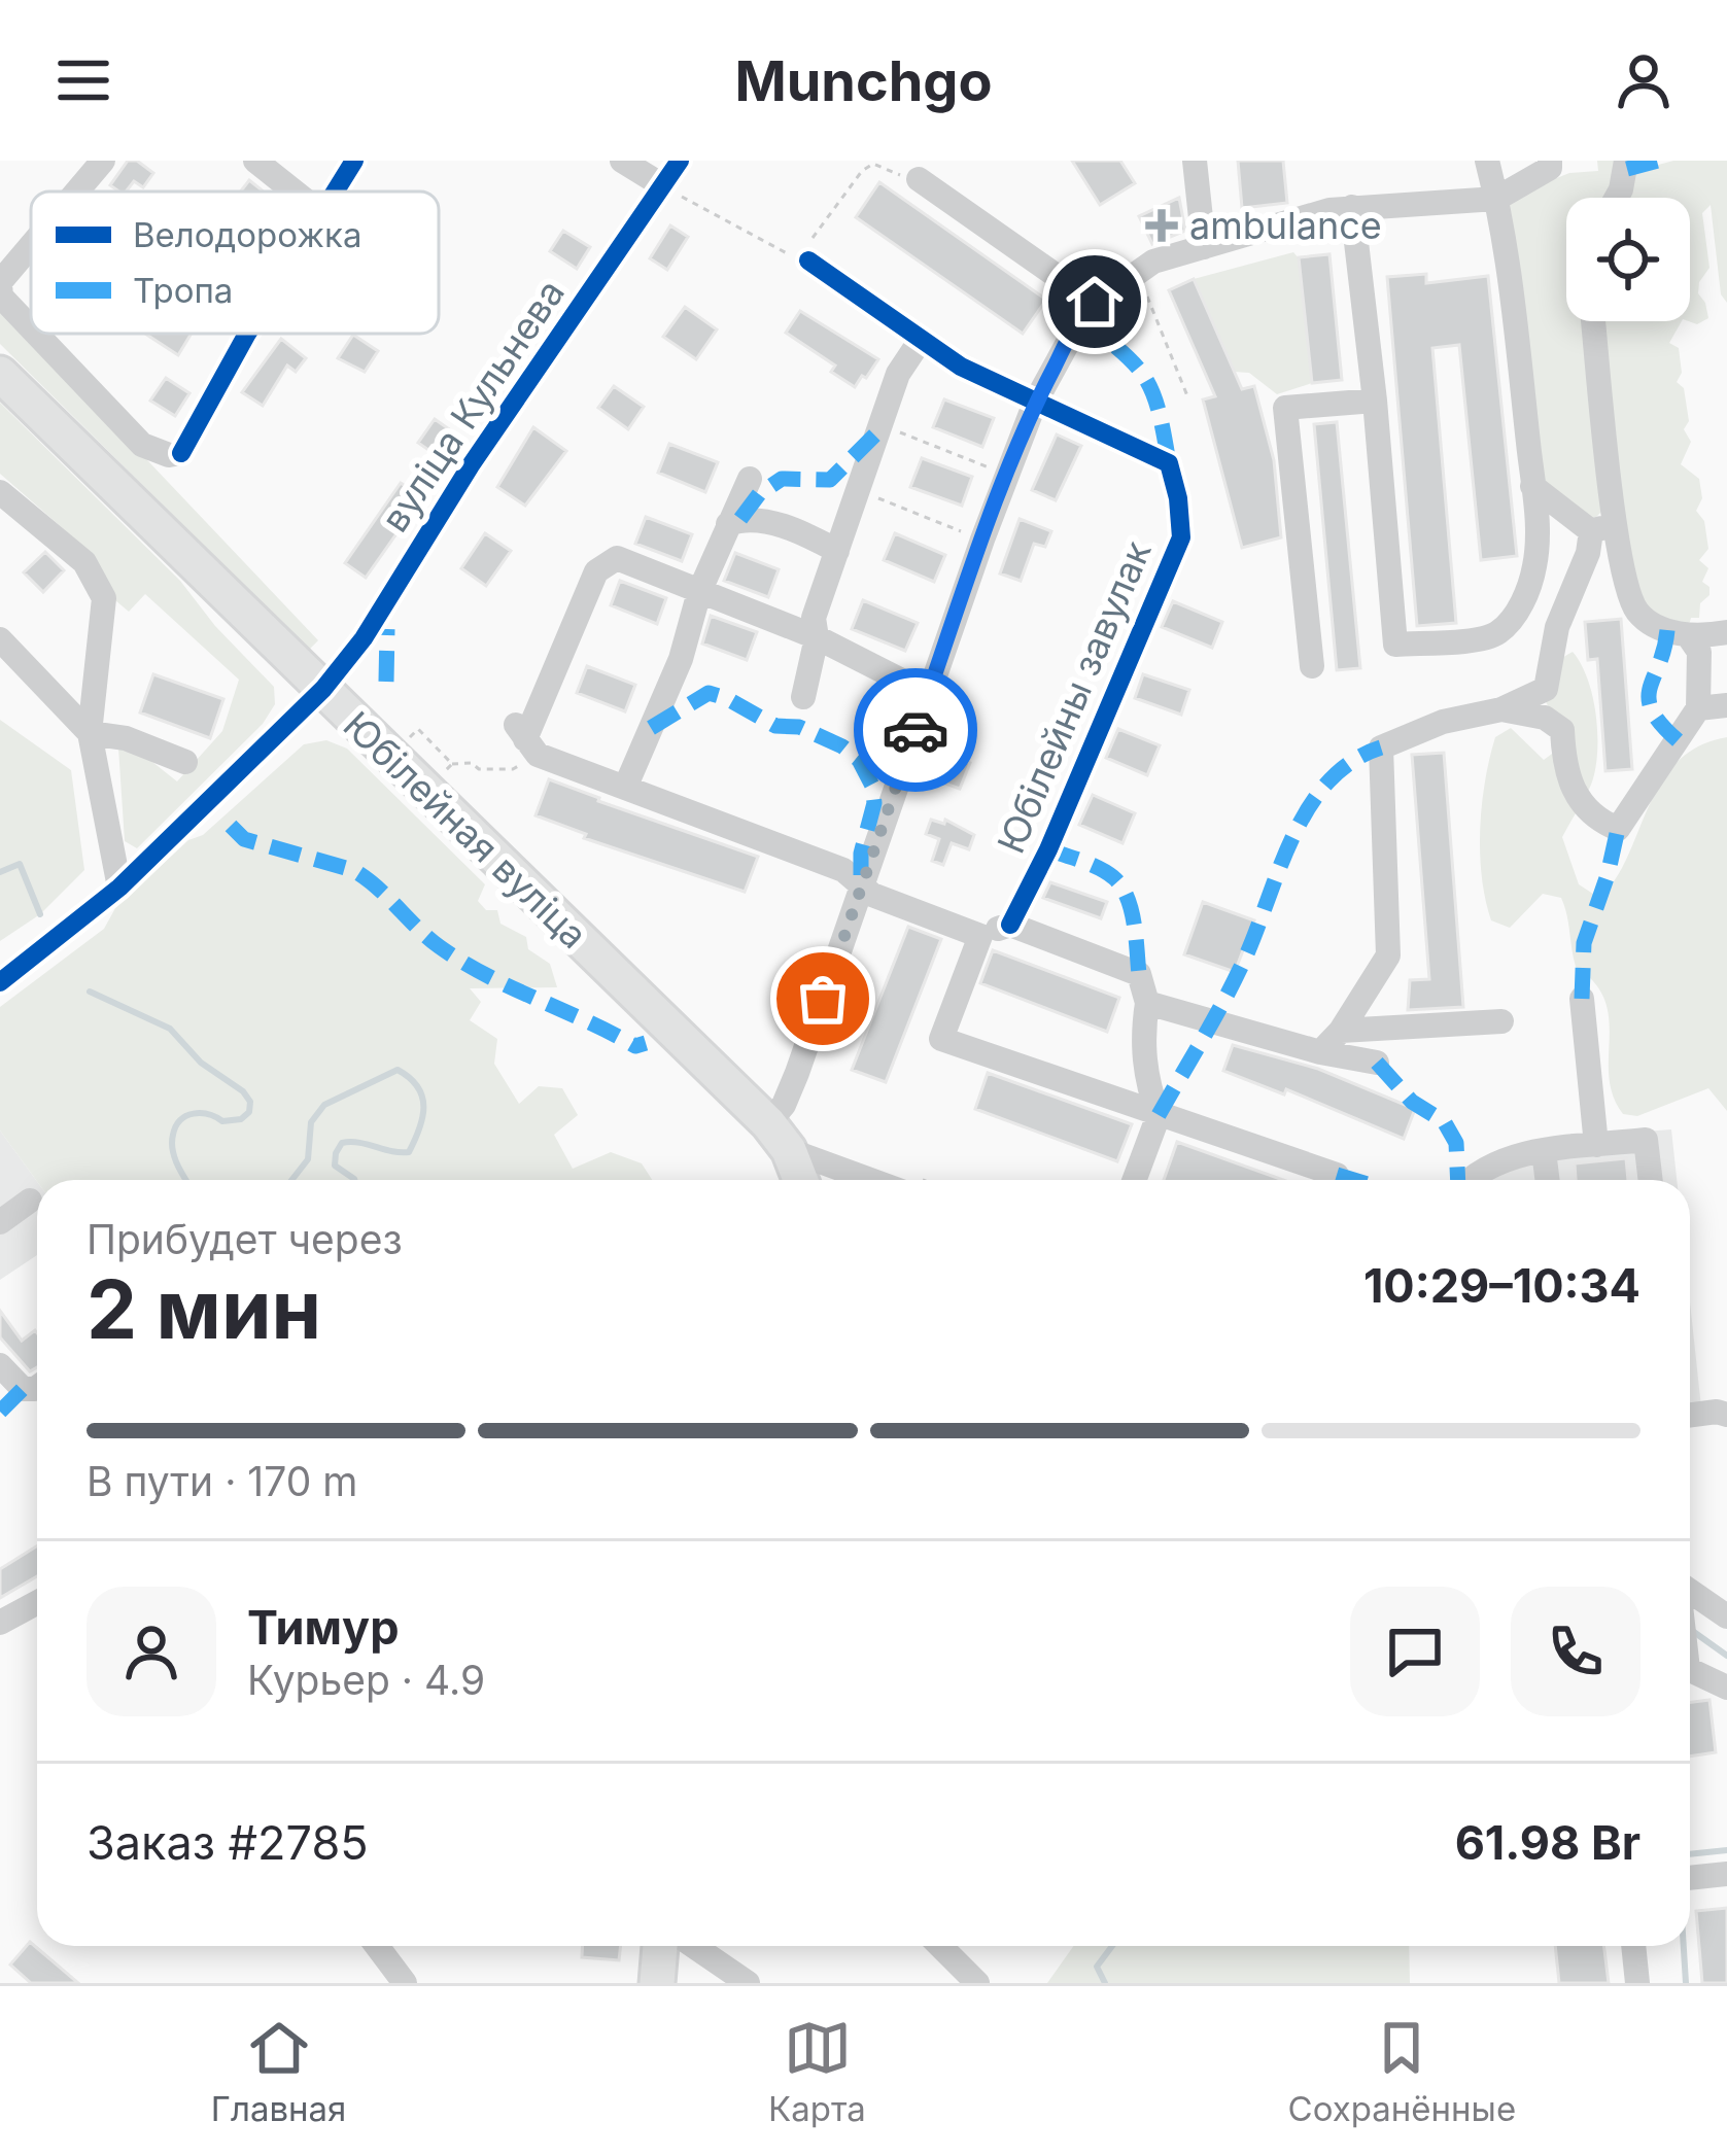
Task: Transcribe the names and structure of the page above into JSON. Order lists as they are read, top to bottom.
{
  "streets": {
    "main road": ["Юбілейная вуліца"],
    "street": ["вуліца Кульнева", "Юбілейны завулак"]
  },
  "crossings": [
    ["вуліца Кульнева", "Юбілейная вуліца"]
  ],
  "places": {
    "health": ["ambulance"]
  },
  "legend": ["Велодорожка", "Тропа"],
  "page": {
    "header": "Munchgo",
    "heading": ["2 мин", "Прибудет через", "10:29–10:34"],
    "panel": [
      "Тимур",
      "Курьер · 4.9",
      "Заказ #2785",
      "61.98 Br"
    ],
    "bar": "В пути · 170 m",
    "tabs": ["Главная", "Карта", "Сохранённые"]
  }
}
